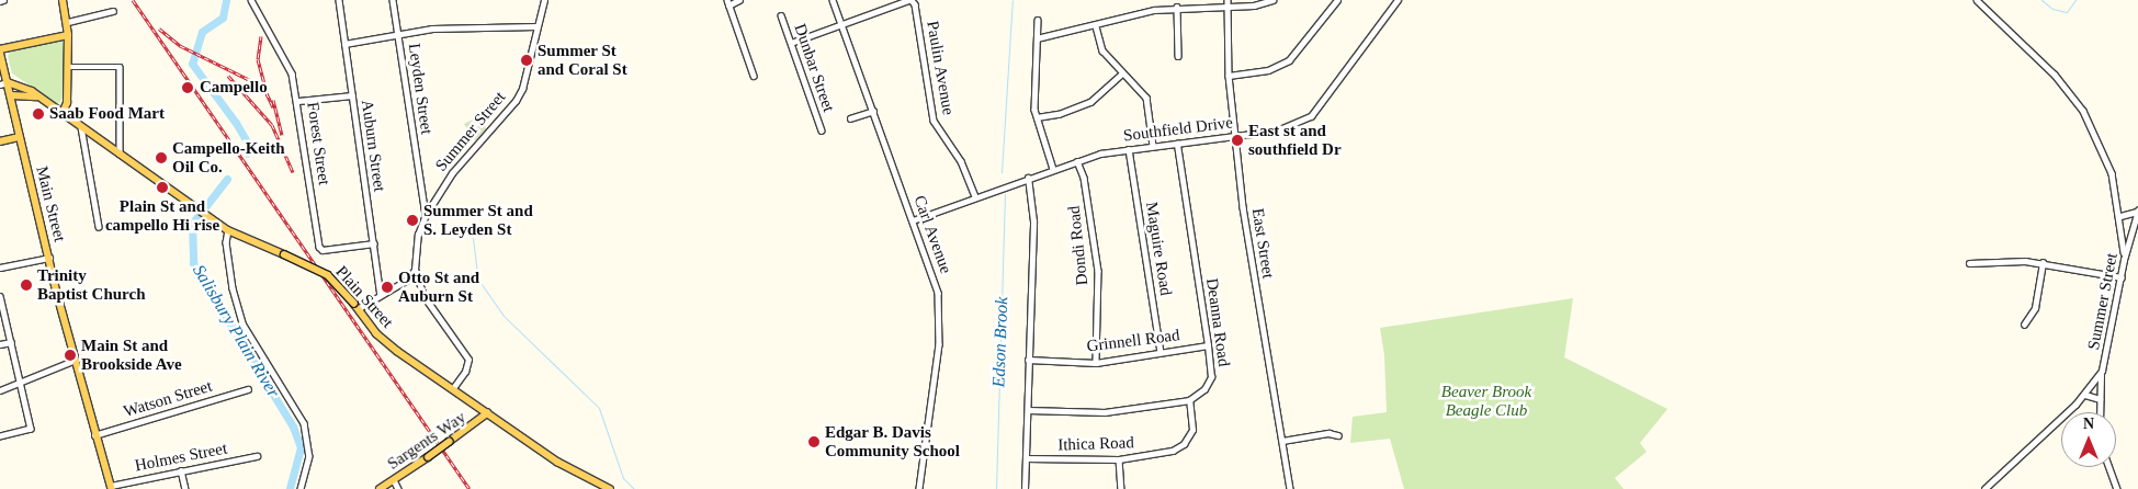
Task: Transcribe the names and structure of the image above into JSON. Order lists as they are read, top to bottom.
{
  "streets": {
    "main road": ["Main Street", "Plain Street", "Sargents Way"],
    "street": [
      "Dunbar Street",
      "Paulin Avenue",
      "Leyden Street",
      "Southfield Drive",
      "Summer Street",
      "Forest Street",
      "Auburn Street",
      "Carl Avenue",
      "East Street",
      "Dondi Road",
      "Maguire Road",
      "Deanna Road",
      "Grinnell Road",
      "Watson Street",
      "Ithica Road",
      "Holmes Street"
    ]
  },
  "crossings": [
    ["Dunbar Street", "Carl Avenue"],
    ["Paulin Avenue", "Southfield Drive"],
    ["Leyden Street", "Summer Street"],
    ["Southfield Drive", "Carl Avenue"],
    ["Southfield Drive", "East Street"],
    ["Southfield Drive", "Dondi Road"],
    ["Southfield Drive", "Maguire Road"],
    ["Southfield Drive", "Deanna Road"],
    ["Summer Street", "Plain Street"],
    ["Forest Street", "Auburn Street"],
    ["Main Street", "Plain Street"],
    ["Main Street", "Watson Street"],
    ["Main Street", "Holmes Street"],
    ["Dondi Road", "Grinnell Road"],
    ["Maguire Road", "Grinnell Road"],
    ["Plain Street", "Sargents Way"],
    ["Deanna Road", "Grinnell Road"],
    ["Deanna Road", "Ithica Road"]
  ],
  "water": ["Salisbury Plain River", "Edson Brook"],
  "parks": ["Beaver Brook Beagle Club"],
  "places": [
    "Summer St and Coral St",
    "Campello",
    "Saab Food Mart",
    "East st and southfield Dr",
    "Campello-Keith Oil Co.",
    "Plain St and campello Hi rise",
    "Summer St and S. Leyden St",
    "Trinity Baptist Church",
    "Otto St and Auburn St",
    "Main St and Brookside Ave",
    "Edgar B. Davis Community School"
  ],
  "north": "top"
}
